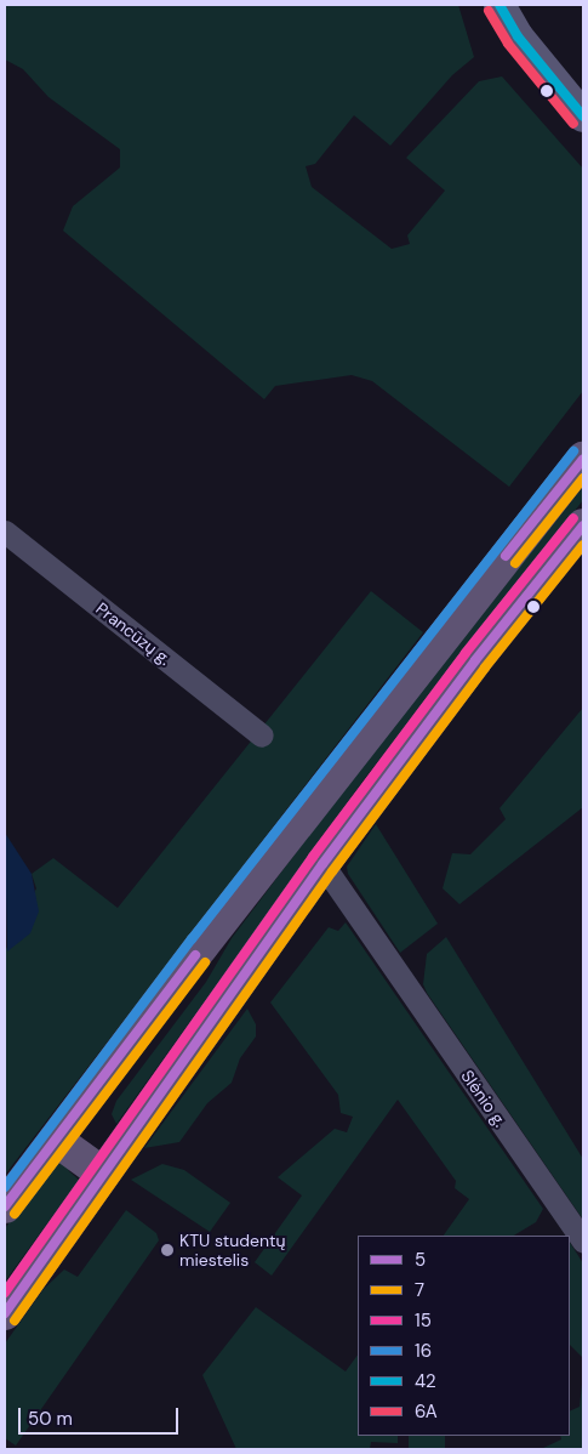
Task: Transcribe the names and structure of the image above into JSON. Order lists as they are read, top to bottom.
{
  "streets": {
    "street": ["Prancūzų g.", "Slėnio g."]
  },
  "places": ["KTU studentų miestelis"],
  "lines": [
    "transit line 42",
    "transit line 6A",
    "transit line 16",
    "transit line 5",
    "transit line 7",
    "transit line 15"
  ],
  "legend": [
    "5",
    "7",
    "15",
    "16",
    "42",
    "6A"
  ],
  "scale_bar": "50 m"
}
